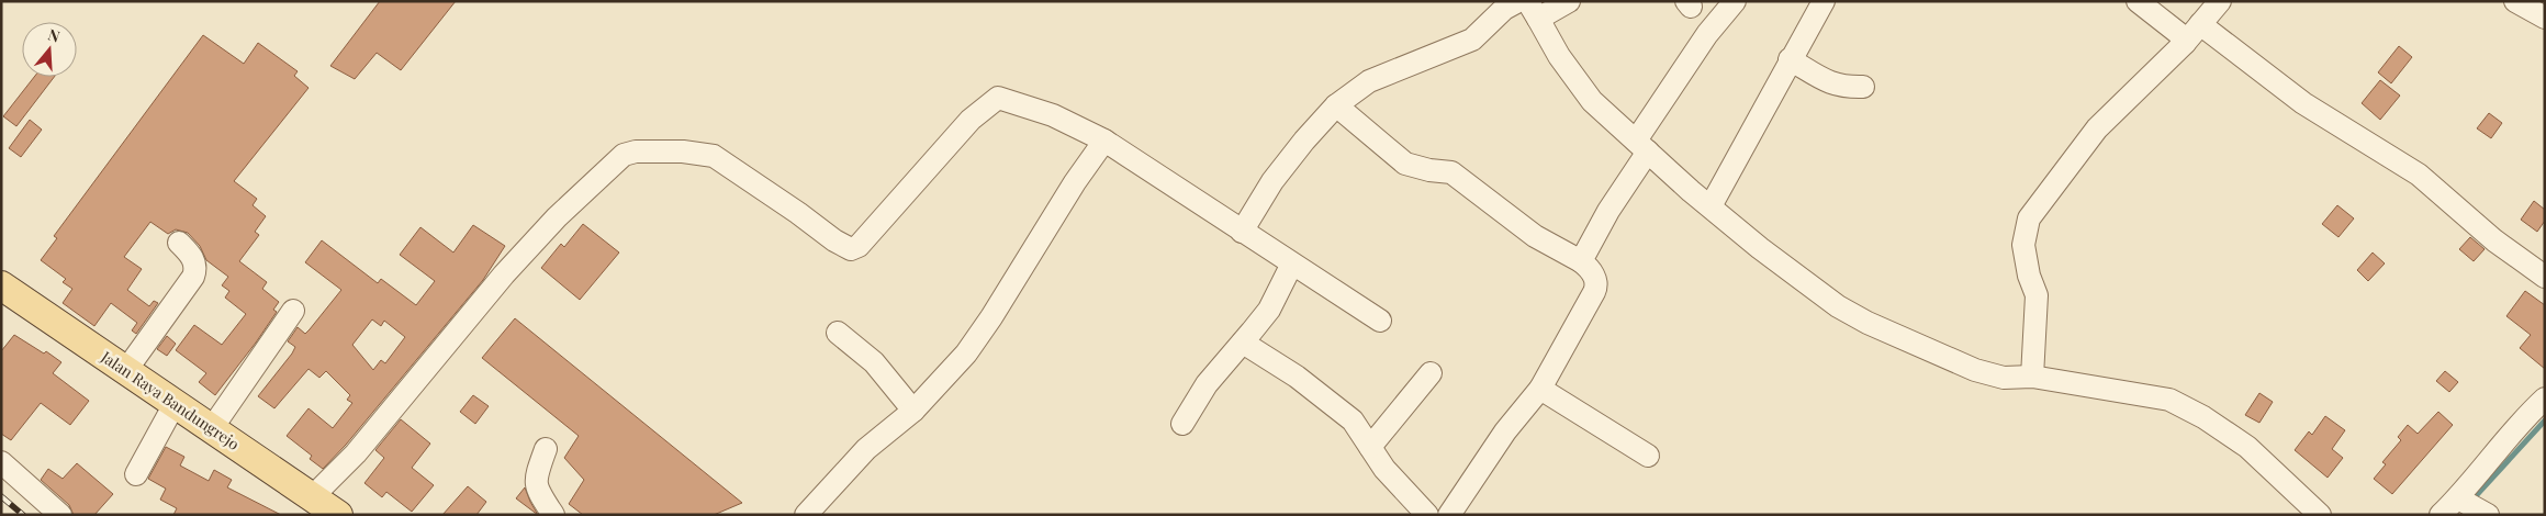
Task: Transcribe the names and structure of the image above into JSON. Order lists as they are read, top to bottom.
{
  "streets": {
    "main road": ["Jalan Raya Bandungrejo"]
  },
  "north": "top"
}
